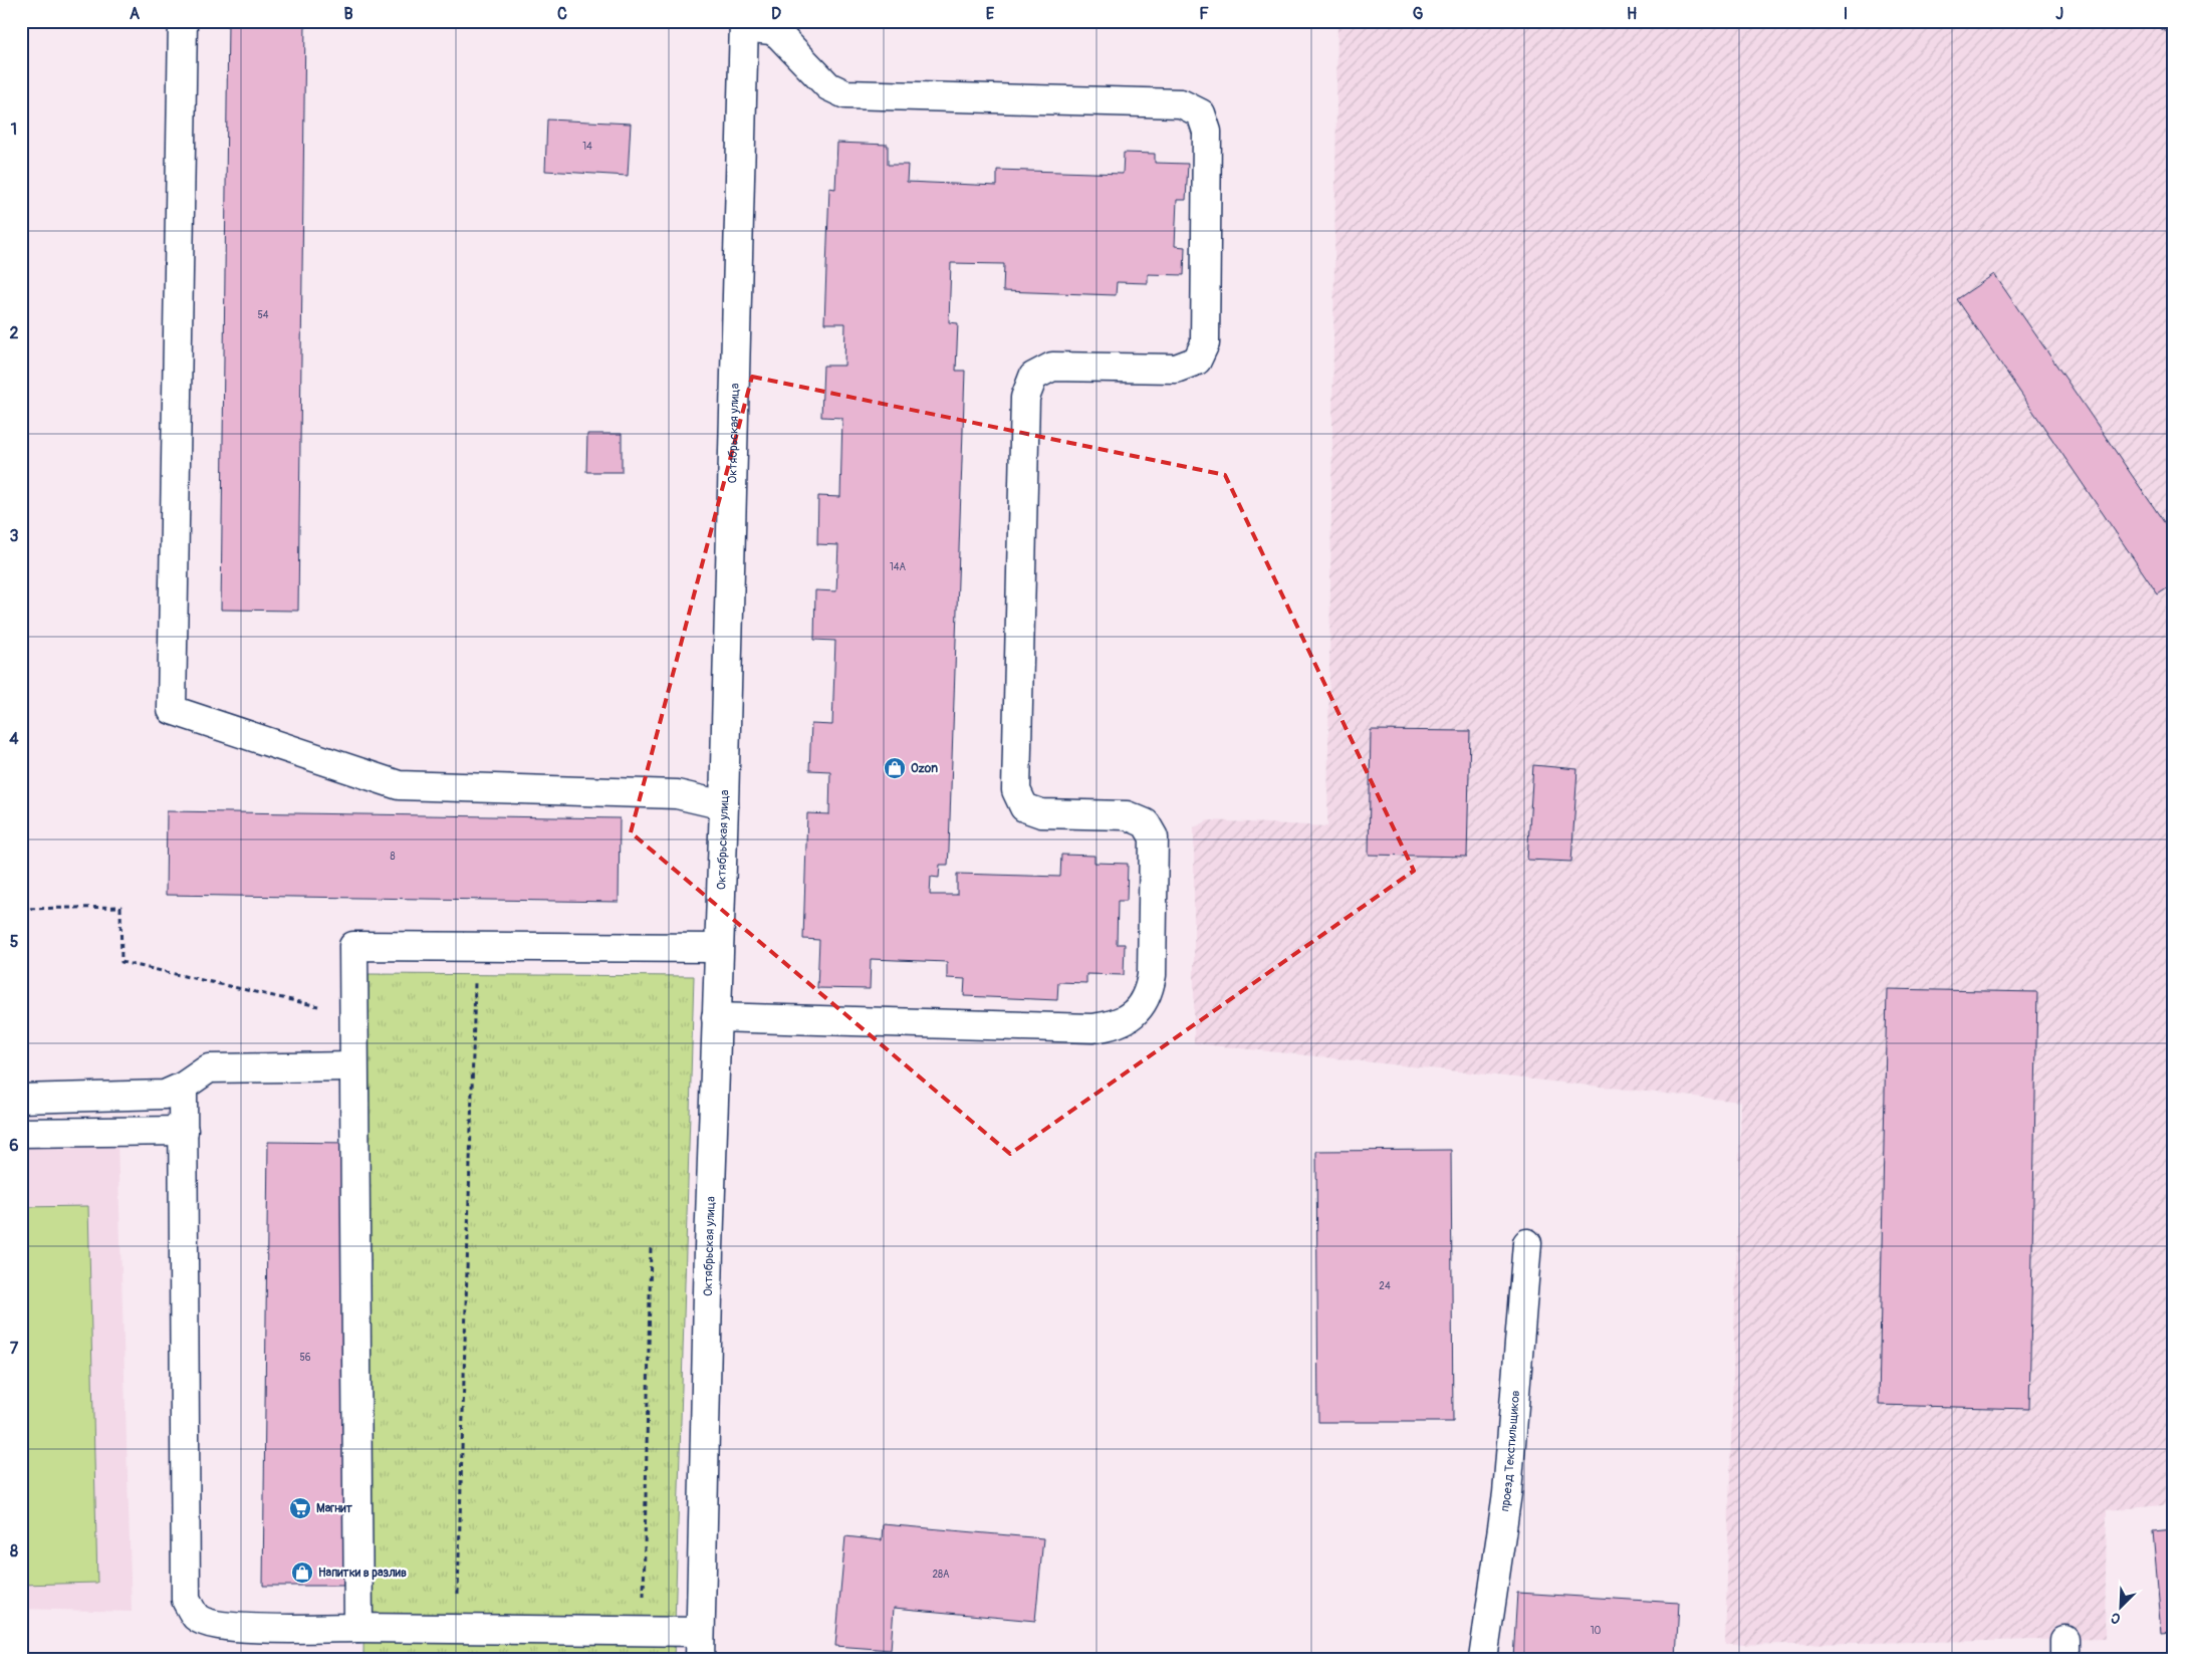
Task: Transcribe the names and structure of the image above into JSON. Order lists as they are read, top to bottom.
{
  "streets": {
    "street": ["Октябрьская улица", "проезд Текстильщиков"]
  },
  "places": {
    "shop": ["Ozon", "Напитки в разлив"],
    "supermarket": ["Магнит"]
  },
  "house_numbers": [
    "14",
    "54",
    "14А",
    "8",
    "24",
    "56",
    "28А",
    "10"
  ],
  "north": "bottom left",
  "grid": {
    "columns": [
      "A",
      "B",
      "C",
      "D",
      "E",
      "F",
      "G",
      "H",
      "I",
      "J"
    ],
    "rows": [
      "1",
      "2",
      "3",
      "4",
      "5",
      "6",
      "7",
      "8"
    ]
  }
}
